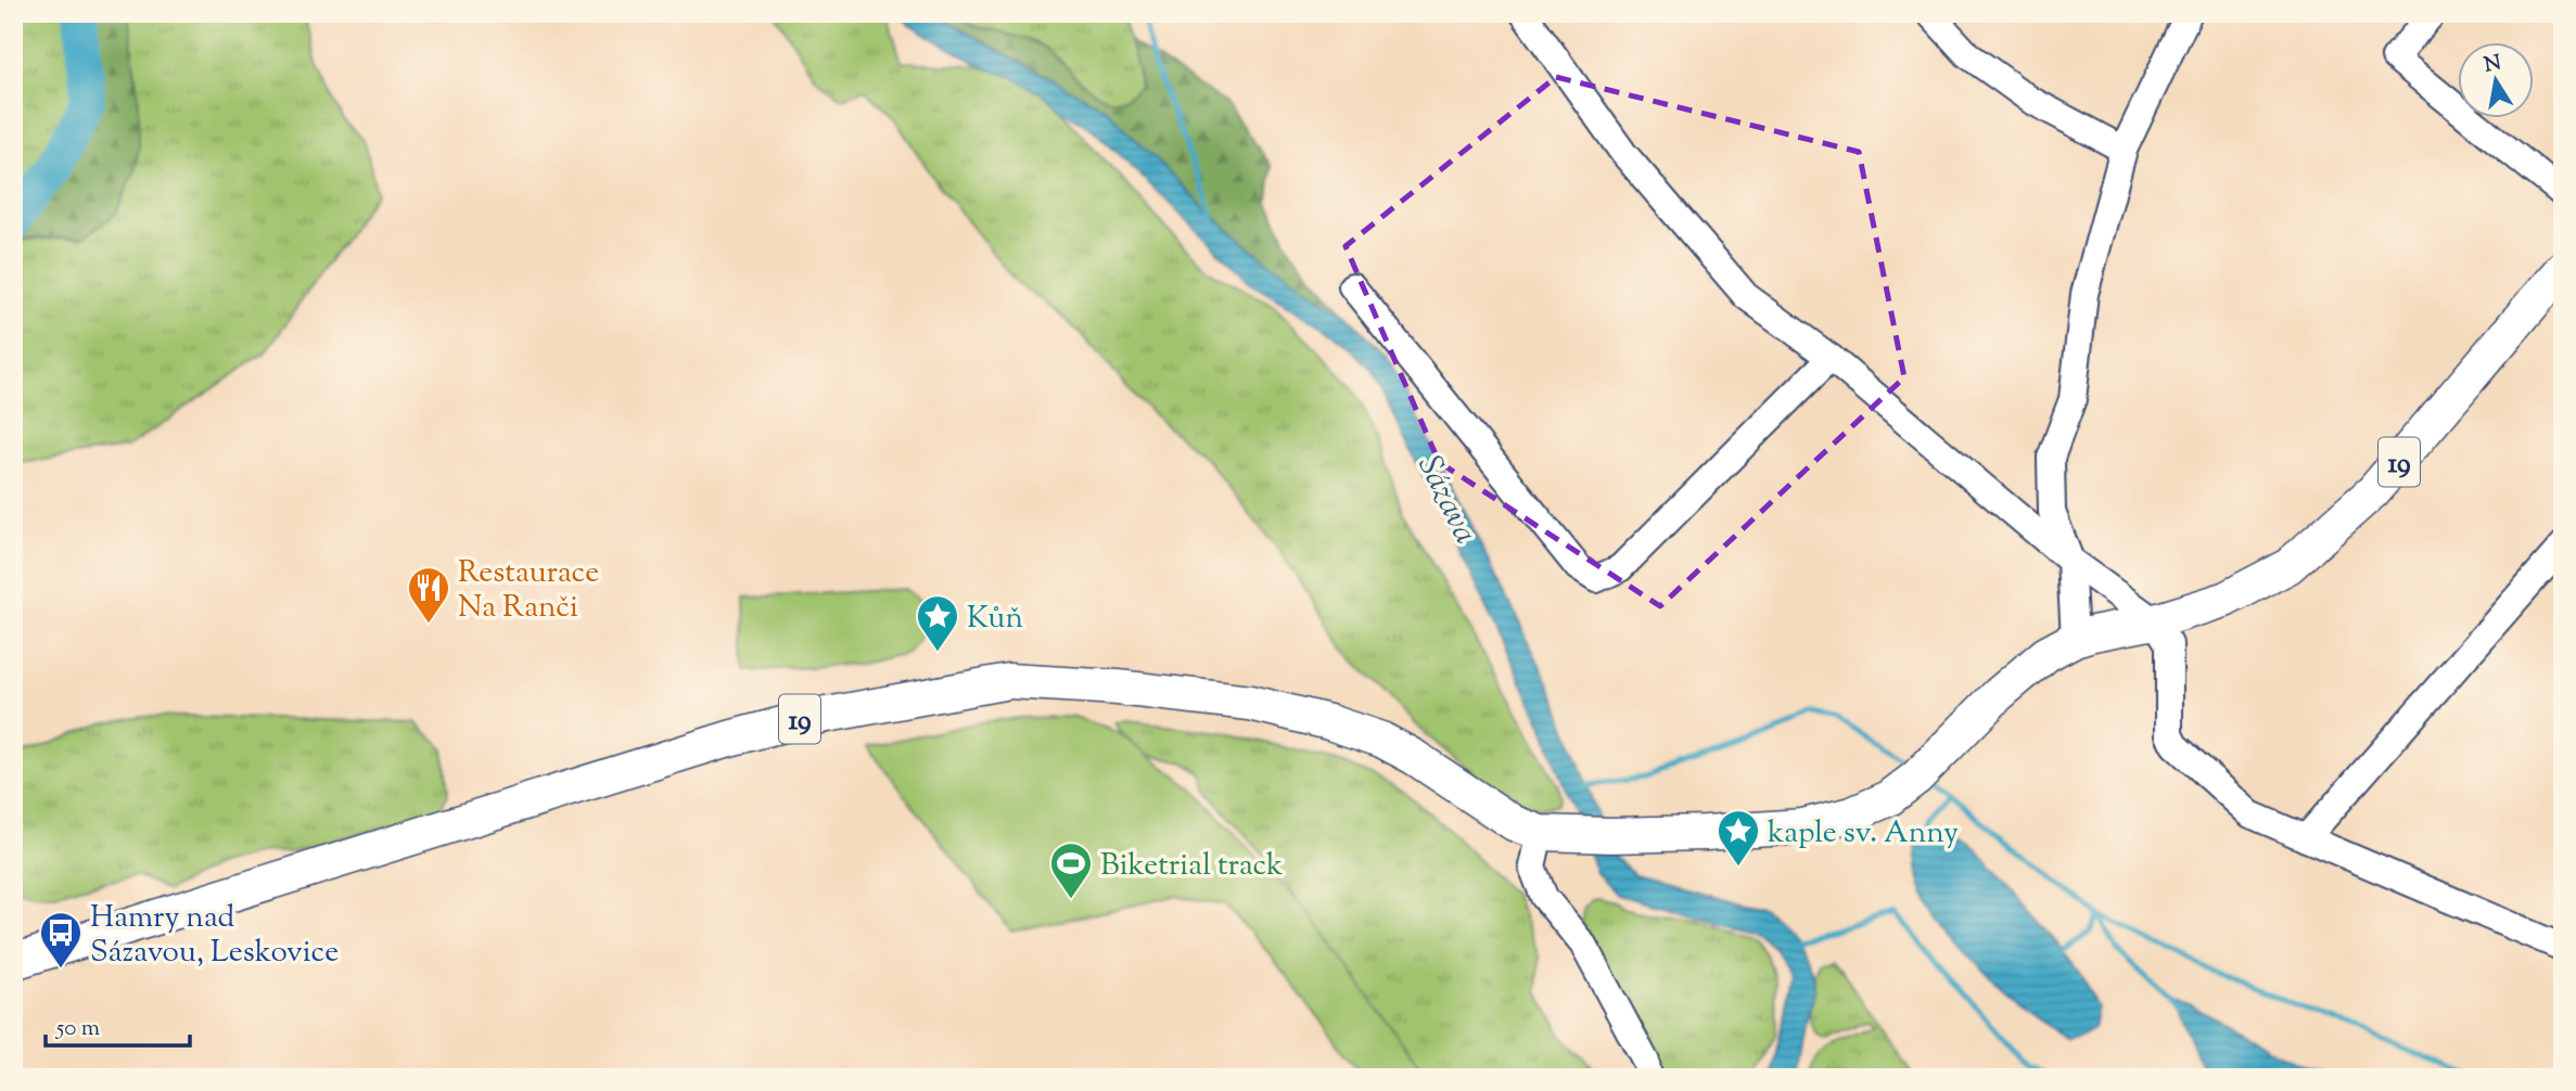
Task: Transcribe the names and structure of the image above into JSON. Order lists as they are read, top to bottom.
{
  "streets": {
    "main road": ["19"]
  },
  "water": ["Sázava"],
  "places": {
    "restaurant": ["Restaurace Na Ranči"],
    "place": ["Kůň", "kaple sv. Anny"],
    "sports": ["Biketrial track"],
    "bus stop": ["Hamry nad Sázavou, Leskovice"]
  },
  "scale_bar": "50 m",
  "north": "top"
}
